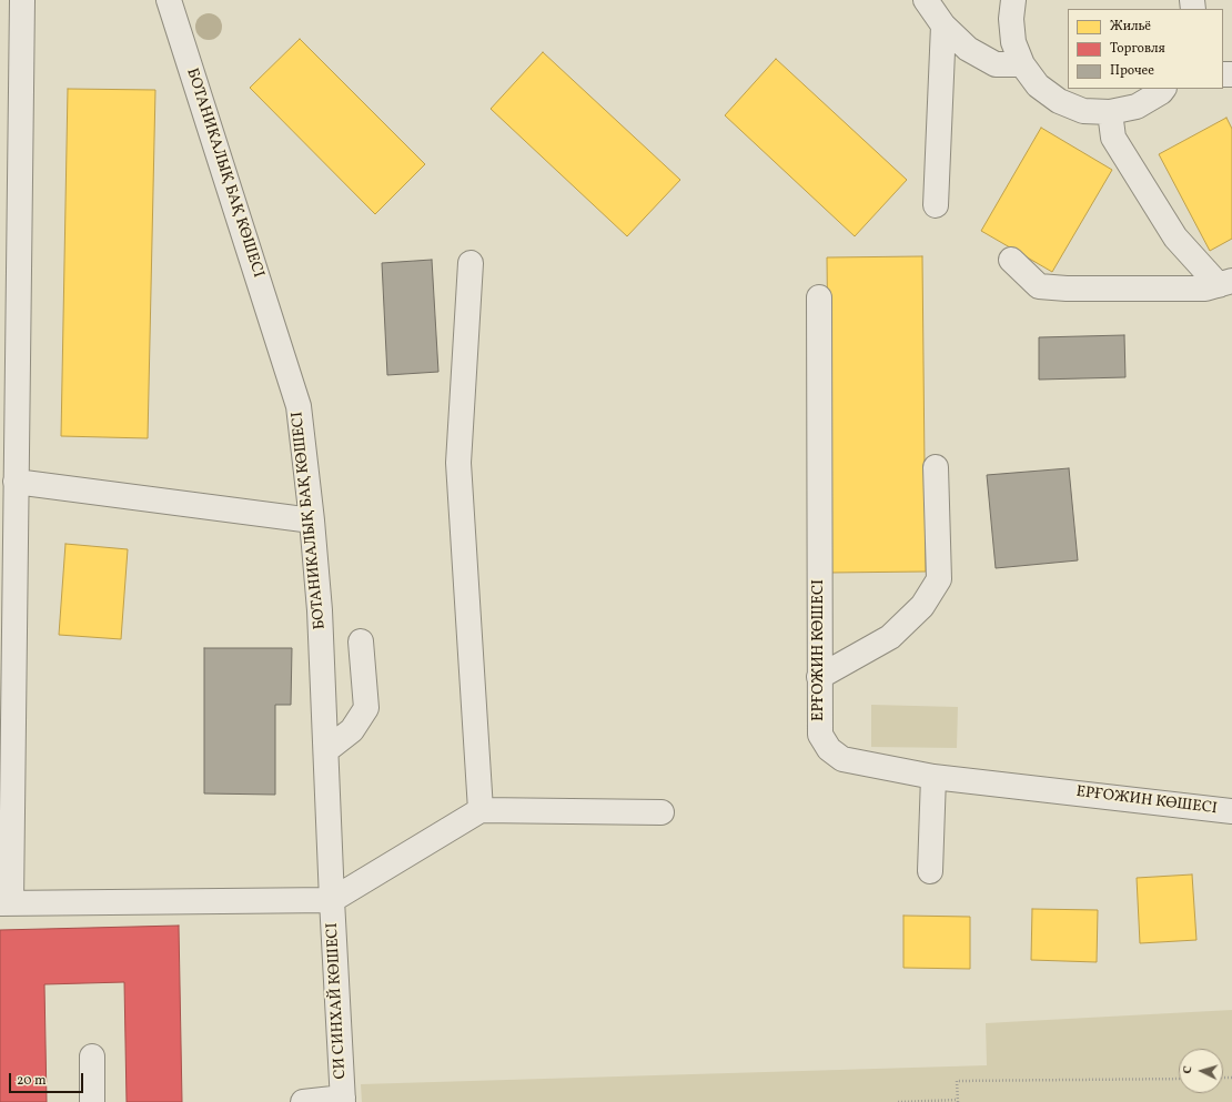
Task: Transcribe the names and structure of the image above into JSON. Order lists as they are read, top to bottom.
{
  "streets": {
    "street": ["БОТАНИКАЛЫҚ БАҚ КӨШЕСІ", "ЕРҒОЖИН КӨШЕСІ", "СИ СИНХАЙ КӨШЕСІ"]
  },
  "crossings": [
    ["БОТАНИКАЛЫҚ БАҚ КӨШЕСІ", "СИ СИНХАЙ КӨШЕСІ"]
  ],
  "legend": ["Жильё", "Торговля", "Прочее"],
  "scale_bar": "20 m",
  "north": "left"
}
